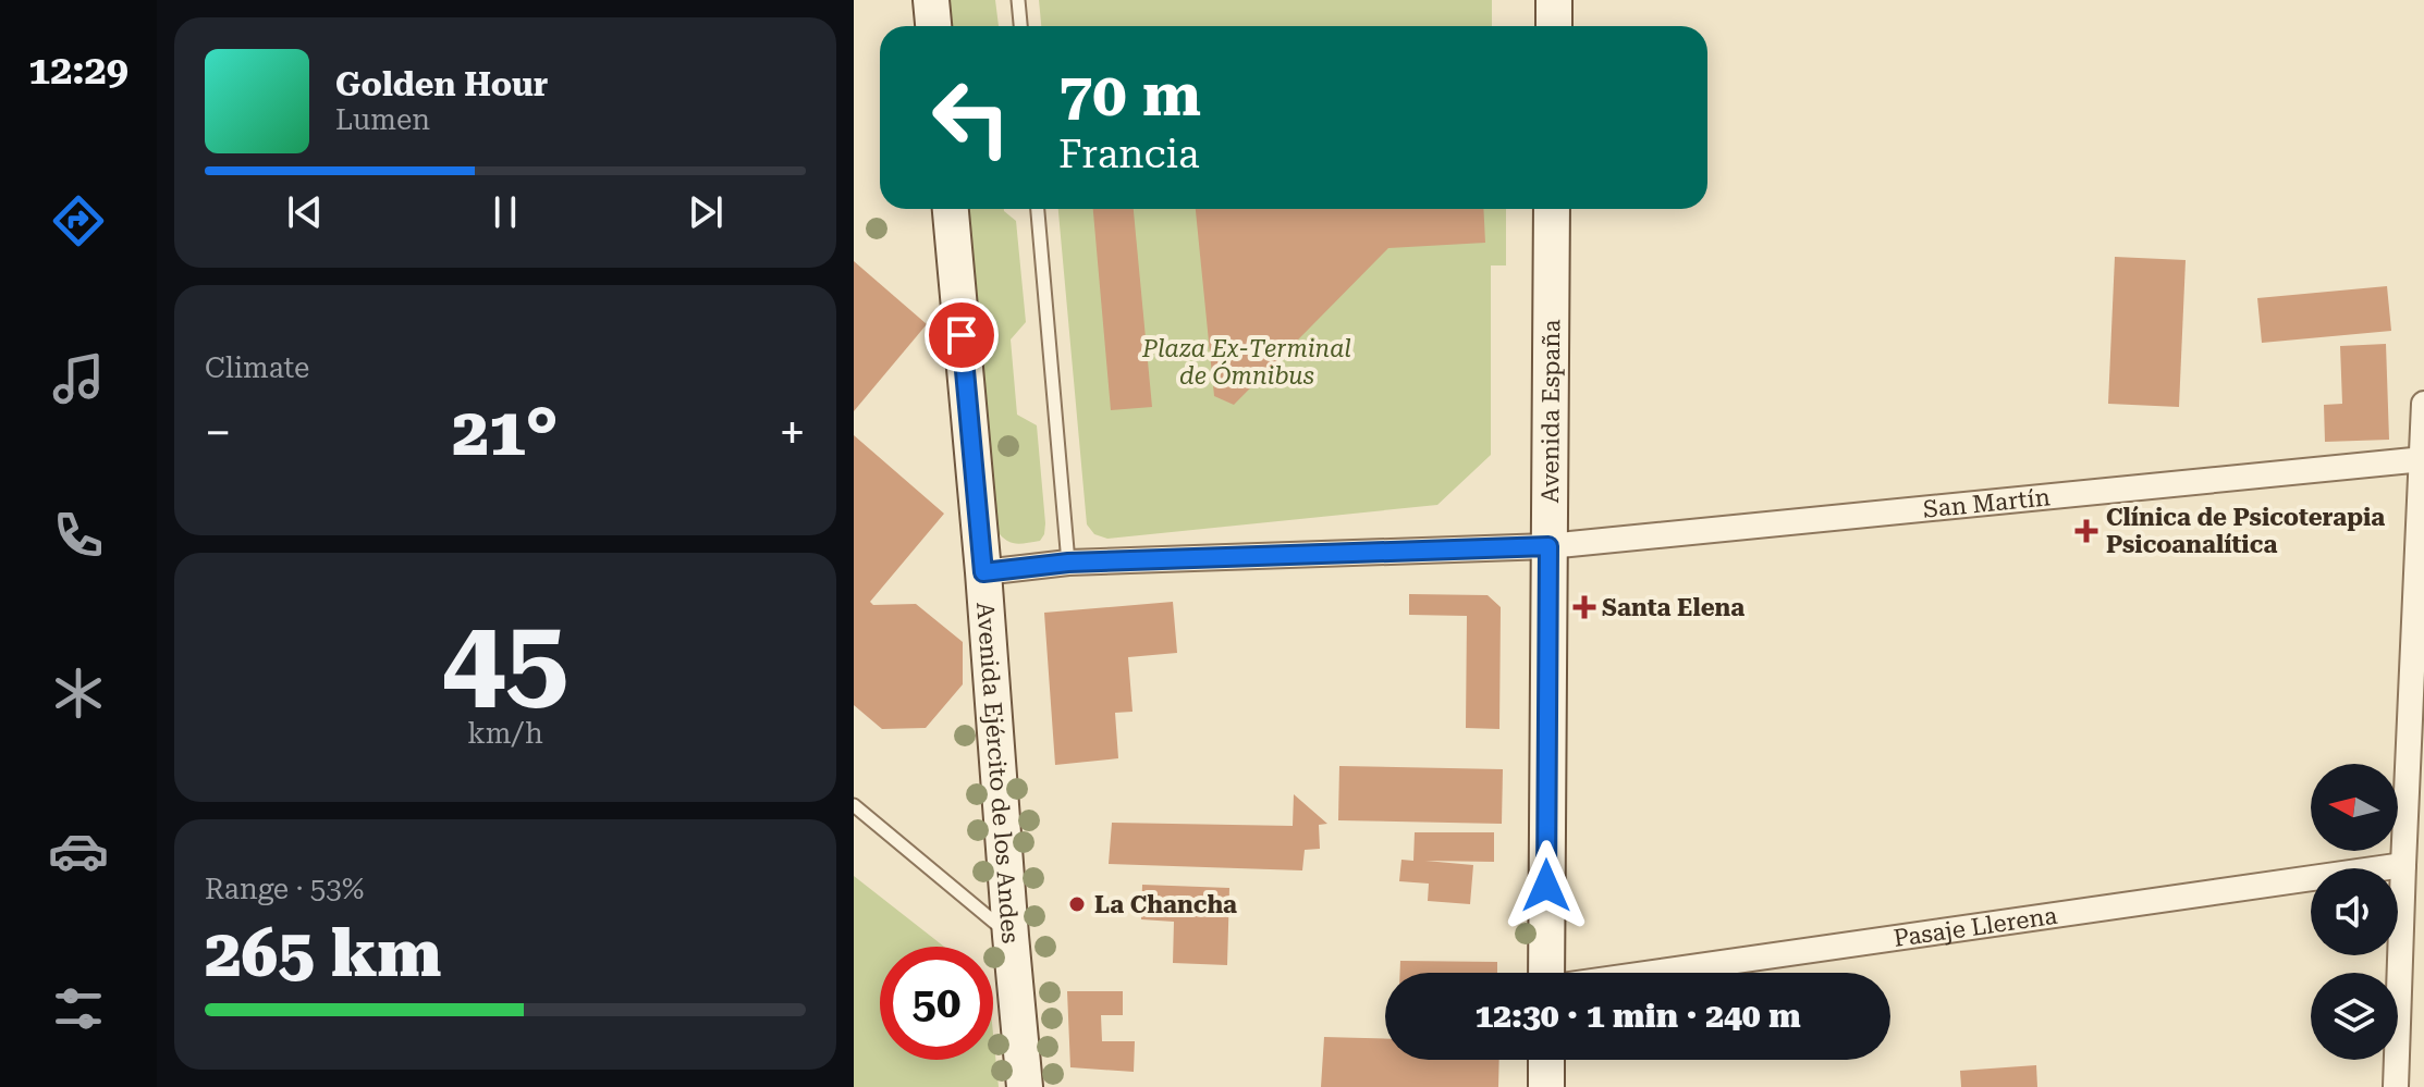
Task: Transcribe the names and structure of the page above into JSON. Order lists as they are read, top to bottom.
{
  "streets": {
    "street": [
      "Avenida España",
      "San Martín",
      "Avenida Ejército de los Andes",
      "Pasaje Llerena"
    ]
  },
  "crossings": [
    ["Avenida España", "San Martín"],
    ["San Martín", "Avenida Ejército de los Andes"]
  ],
  "parks": ["Plaza Ex-Terminal de Ómnibus"],
  "places": {
    "health": ["Clínica de Psicoterapia Psicoanalítica", "Santa Elena"],
    "other": ["La Chancha"]
  },
  "north": "left",
  "page": {
    "tabs": "12:29",
    "turn": ["70 m", "Francia"],
    "song": ["Golden Hour", "Lumen"],
    "tile": [
      "Climate",
      ["45", "km/h"],
      ["Range · 53%", "265 km"]
    ],
    "heat": ["−", "21°", "+"],
    "limit": "50",
    "trip": "12:30 · 1 min · 240 m"
  }
}
